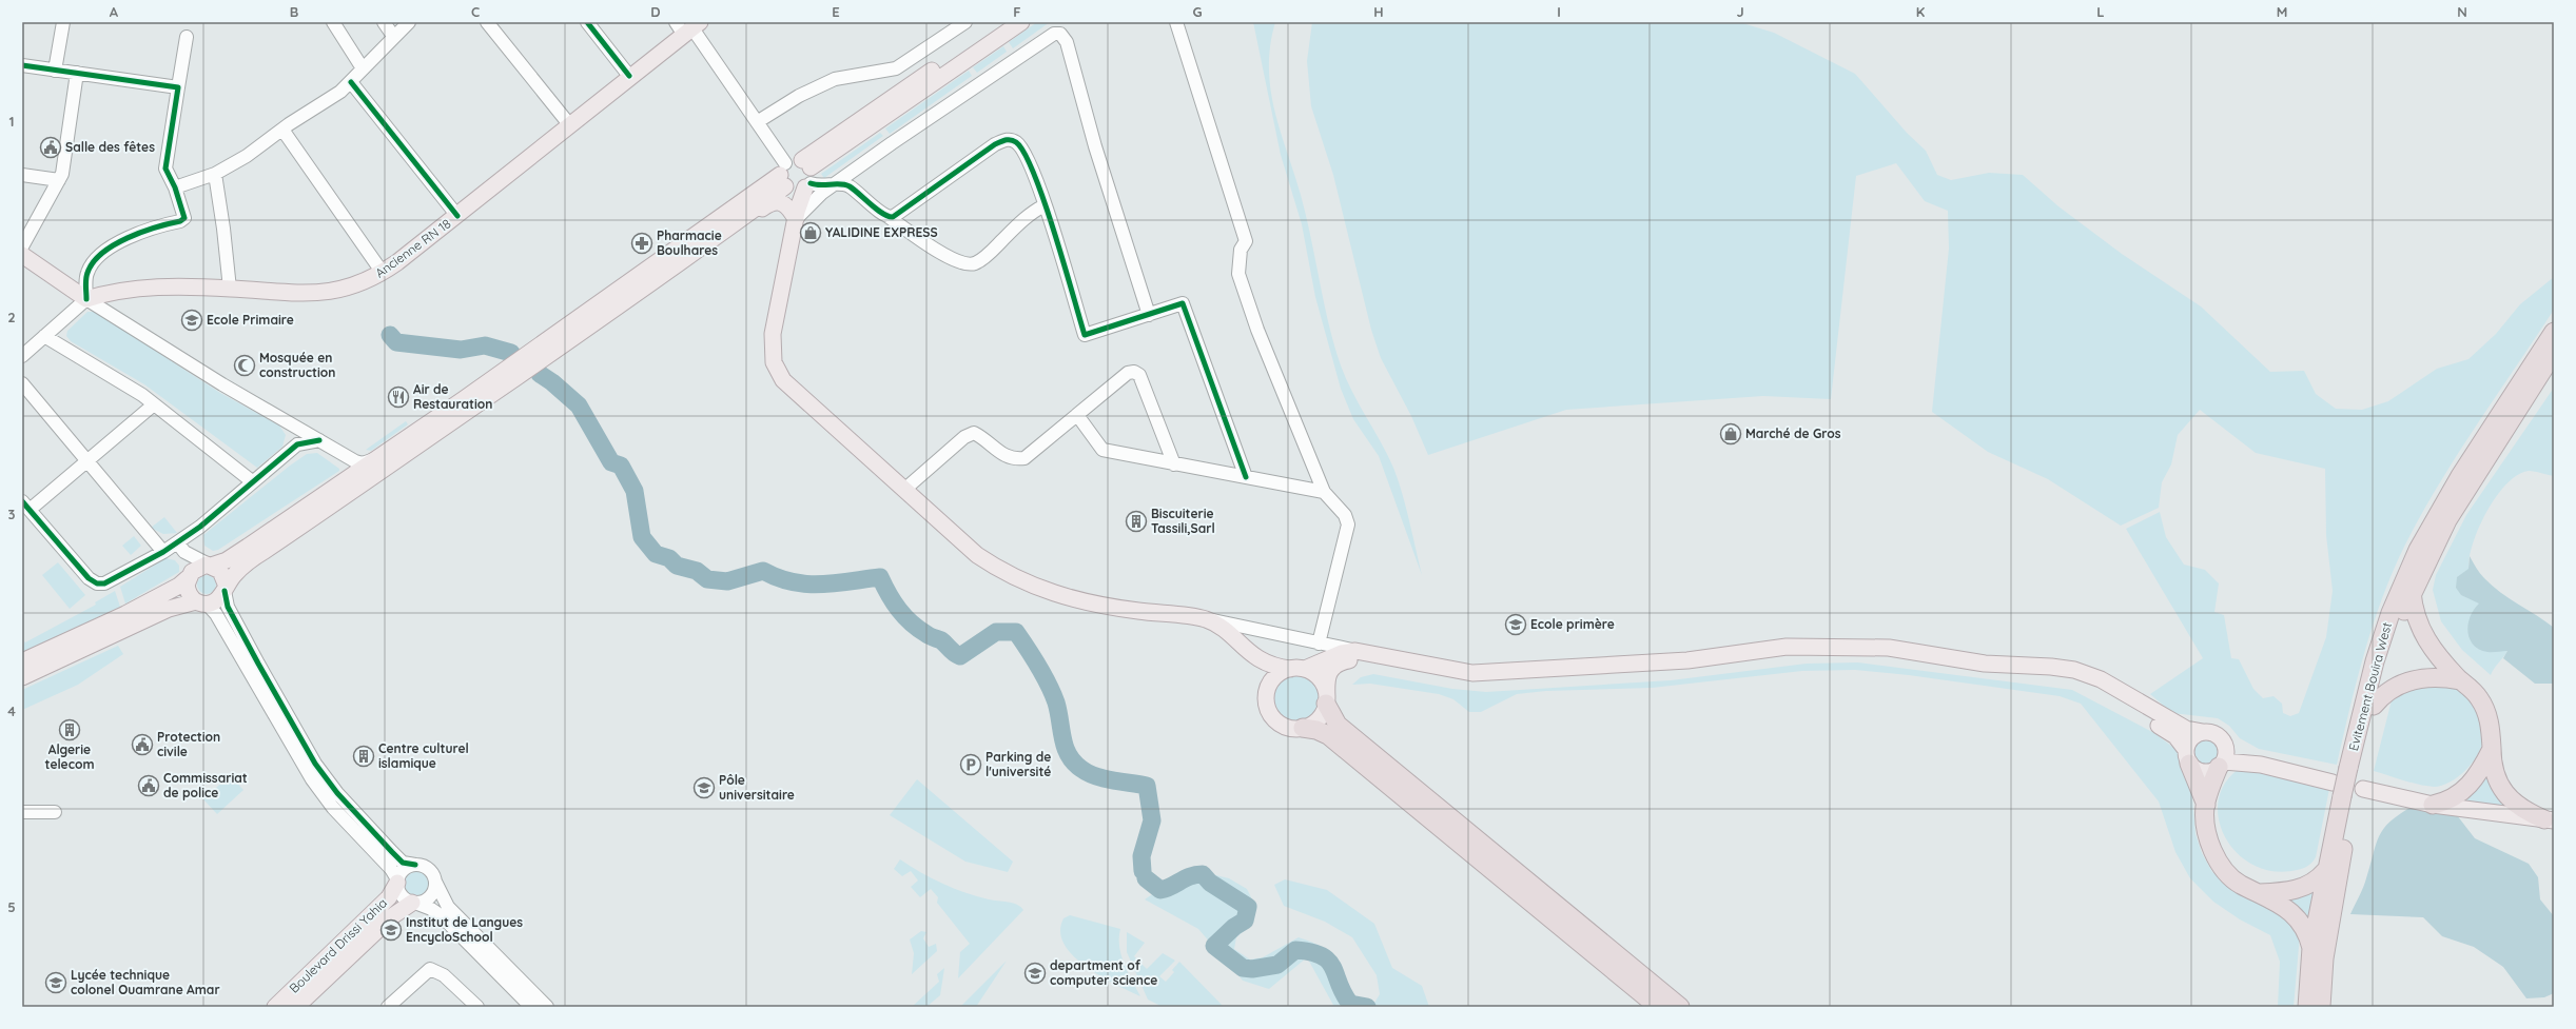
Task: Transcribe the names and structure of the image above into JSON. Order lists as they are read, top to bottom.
{
  "streets": {
    "highway": ["Evitement Bouira West"],
    "main road": ["Ancienne RN 18", "Boulevard Drissi Yahia"]
  },
  "places": {
    "public building": ["Salle des fêtes", "Protection civile", "Commissariat de police"],
    "shop": ["YALIDINE EXPRESS", "Marché de Gros"],
    "pharmacy": ["Pharmacie Boulhares"],
    "school or university": [
      "Ecole Primaire",
      "Ecole primère",
      "Pôle universitaire",
      "Institut de Langues EncycloSchool",
      "department of computer science",
      "Lycée technique colonel Ouamrane Amar"
    ],
    "mosque": ["Mosquée en construction"],
    "restaurant": ["Air de Restauration"],
    "building": ["Biscuiterie Tassili,Sarl", "Algerie telecom", "Centre culturel islamique"],
    "parking": ["Parking de l'université"]
  },
  "grid": {
    "columns": [
      "A",
      "B",
      "C",
      "D",
      "E",
      "F",
      "G",
      "H",
      "I",
      "J",
      "K",
      "L",
      "M",
      "N"
    ],
    "rows": [
      "1",
      "2",
      "3",
      "4",
      "5"
    ]
  }
}
